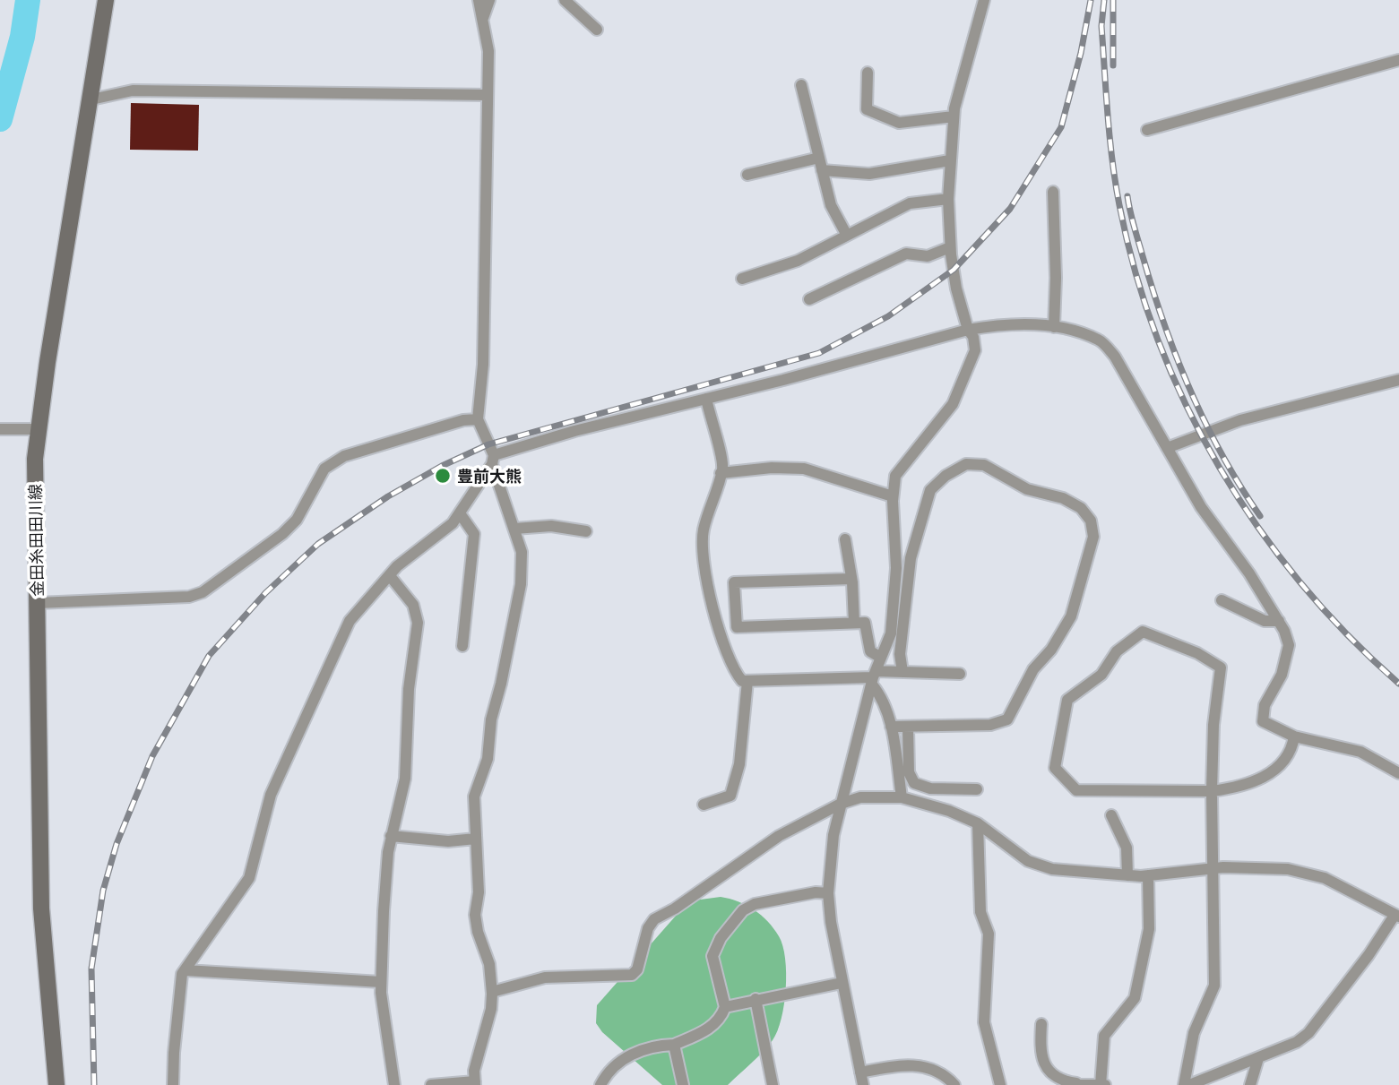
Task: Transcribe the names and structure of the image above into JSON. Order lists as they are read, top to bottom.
{
  "streets": {
    "main road": ["金田糸田田川線"]
  },
  "places": ["豊前大熊"]
}
